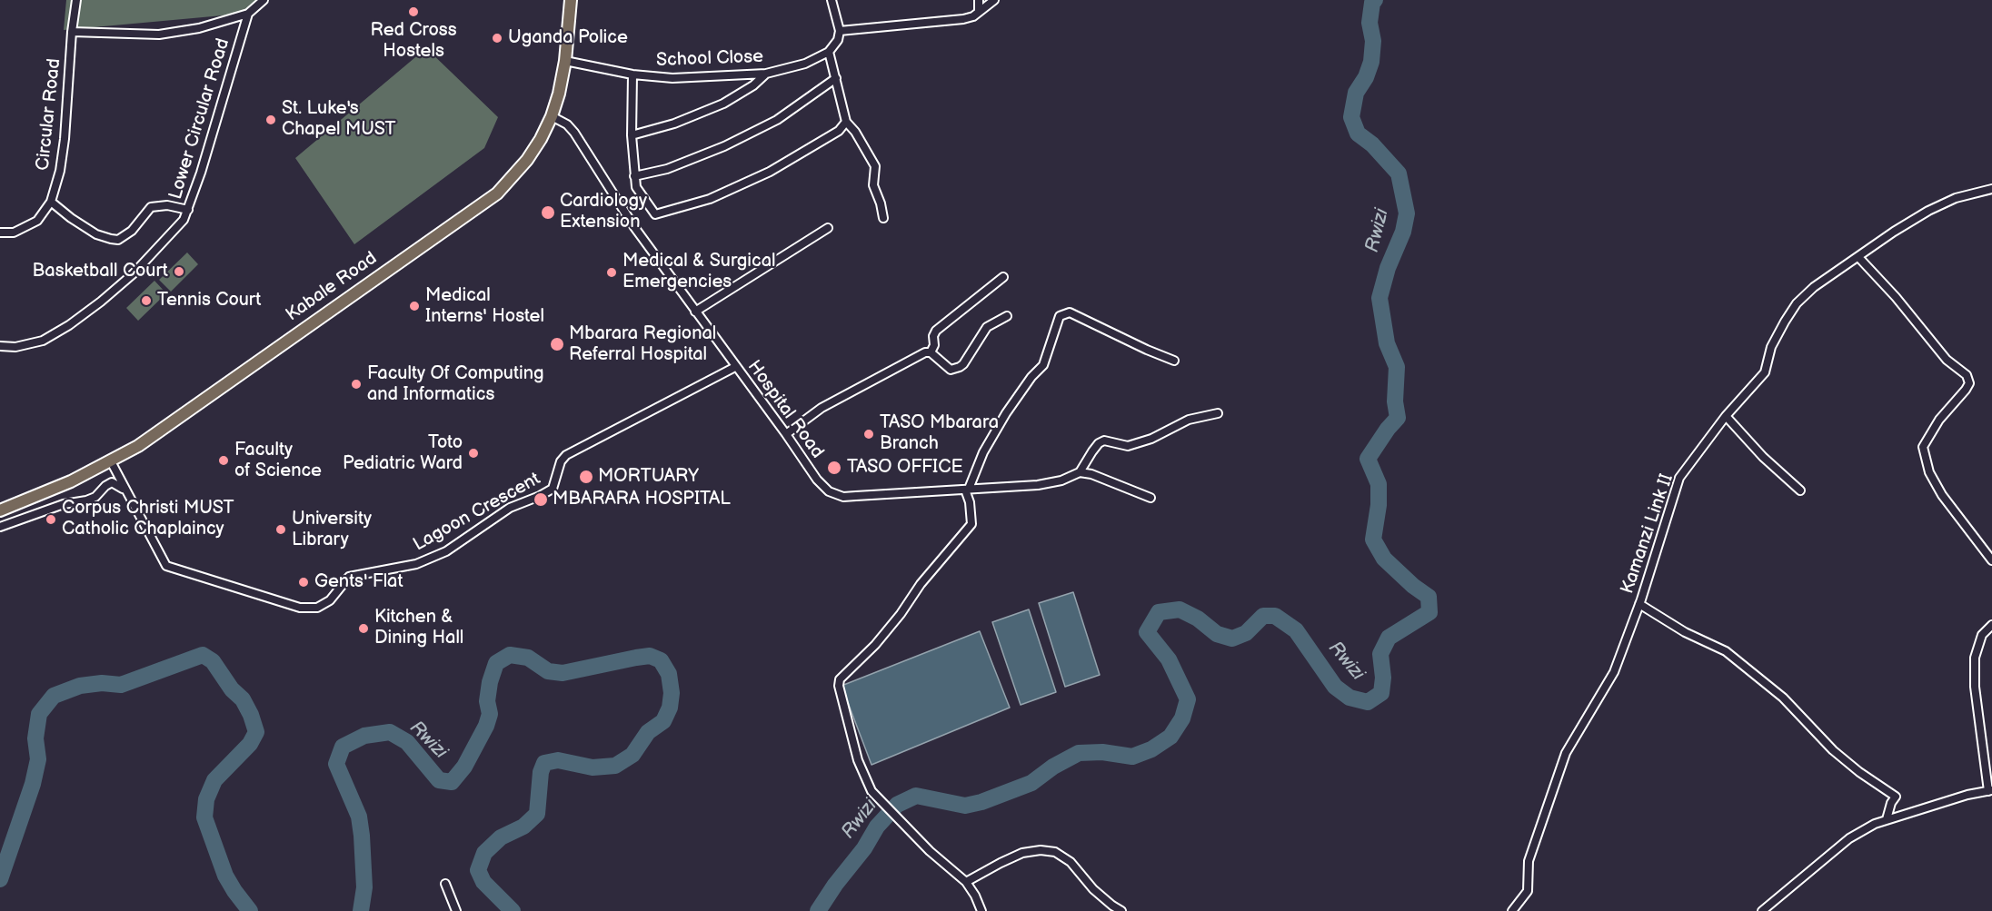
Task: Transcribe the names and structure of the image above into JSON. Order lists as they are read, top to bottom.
{
  "streets": {
    "main road": ["Kabale Road"],
    "street": [
      "School Close",
      "Circular Road",
      "Lower Circular Road",
      "Hospital Road",
      "Lagoon Crescent",
      "Kamanzi Link II"
    ]
  },
  "crossings": [
    ["School Close", "Kabale Road"],
    ["Kabale Road", "Hospital Road"],
    ["Kabale Road", "Lagoon Crescent"],
    ["Hospital Road", "Lagoon Crescent"]
  ],
  "water": ["Rwizi"],
  "places": [
    "Red Cross Hostels",
    "Uganda Police",
    "St. Luke's Chapel MUST",
    "Cardiology Extension",
    "Basketball Court",
    "Medical & Surgical Emergencies",
    "Tennis Court",
    "Medical Interns' Hostel",
    "Mbarara Regional Referral Hospital",
    "Faculty Of Computing and Informatics",
    "TASO Mbarara Branch",
    "Toto Pediatric Ward",
    "Faculty of Science",
    "TASO OFFICE",
    "MORTUARY",
    "MBARARA HOSPITAL",
    "Corpus Christi MUST Catholic Chaplaincy",
    "University Library",
    "Gents' Flat",
    "Kitchen & Dining Hall"
  ]
}
